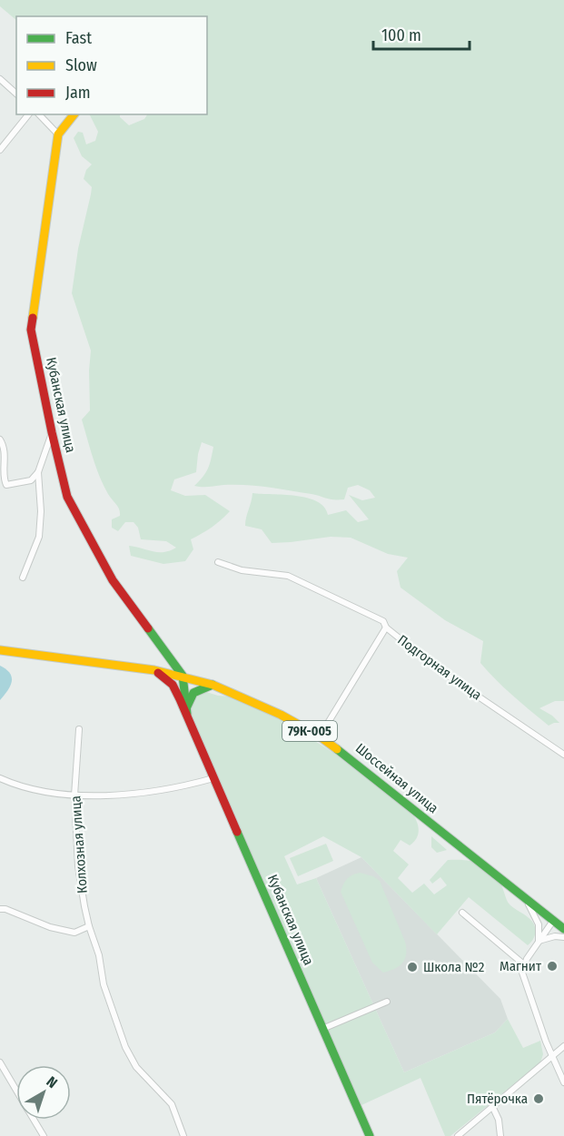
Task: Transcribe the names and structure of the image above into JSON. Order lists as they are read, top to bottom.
{
  "streets": {
    "main road": ["Кубанская улица", "79К-005", "Шоссейная улица"],
    "street": ["Подгорная улица", "Колхозная улица"]
  },
  "crossings": [
    ["Кубанская улица", "Шоссейная улица"]
  ],
  "places": ["Магнит", "Школа №2", "Пятёрочка"],
  "legend": ["Fast", "Slow", "Jam"],
  "scale_bar": "100 m",
  "north": "top right"
}
